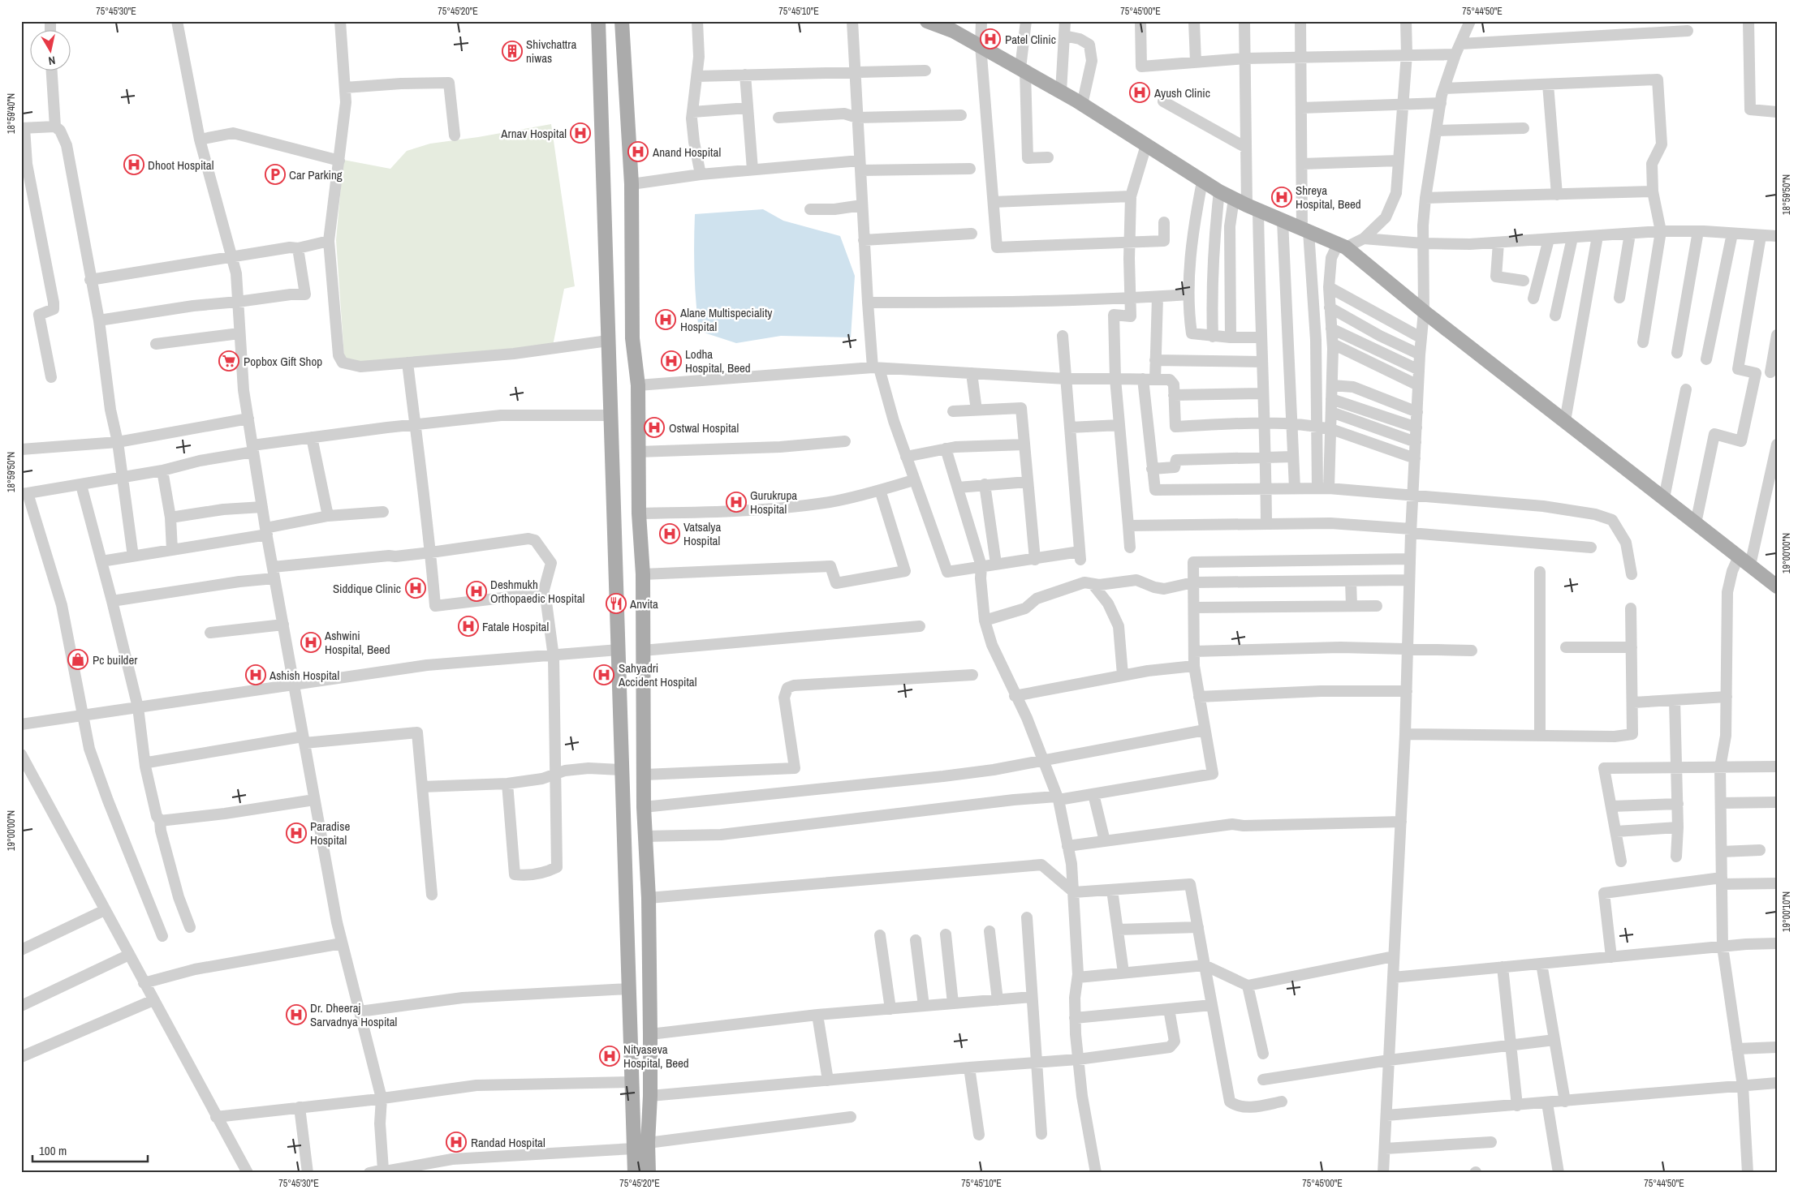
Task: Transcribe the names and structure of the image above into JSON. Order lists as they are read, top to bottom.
{
  "places": {
    "hospital": [
      "Patel Clinic",
      "Ayush Clinic",
      "Arnav Hospital",
      "Anand Hospital",
      "Dhoot Hospital",
      "Shreya Hospital, Beed",
      "Alane Multispeciality Hospital",
      "Lodha Hospital, Beed",
      "Ostwal Hospital",
      "Gurukrupa Hospital",
      "Vatsalya Hospital",
      "Siddique Clinic",
      "Deshmukh Orthopaedic Hospital",
      "Fatale Hospital",
      "Ashwini Hospital, Beed",
      "Ashish Hospital",
      "Sahyadri Accident Hospital",
      "Paradise Hospital",
      "Dr. Dheeraj Sarvadnya Hospital",
      "Nityaseva Hospital, Beed",
      "Randad Hospital"
    ],
    "building": ["Shivchattra niwas"],
    "parking": ["Car Parking"],
    "supermarket": ["Popbox Gift Shop"],
    "restaurant": ["Anvita"],
    "shop": ["Pc builder"]
  },
  "scale_bar": "100 m",
  "north": "bottom",
  "coordinates": [
    "75°45'30\"E",
    "75°45'20\"E",
    "75°45'10\"E",
    "75°45'00\"E",
    "75°44'50\"E",
    "18°59'40\"N",
    "18°59'50\"N",
    "19°00'00\"N",
    "19°00'10\"N"
  ]
}
